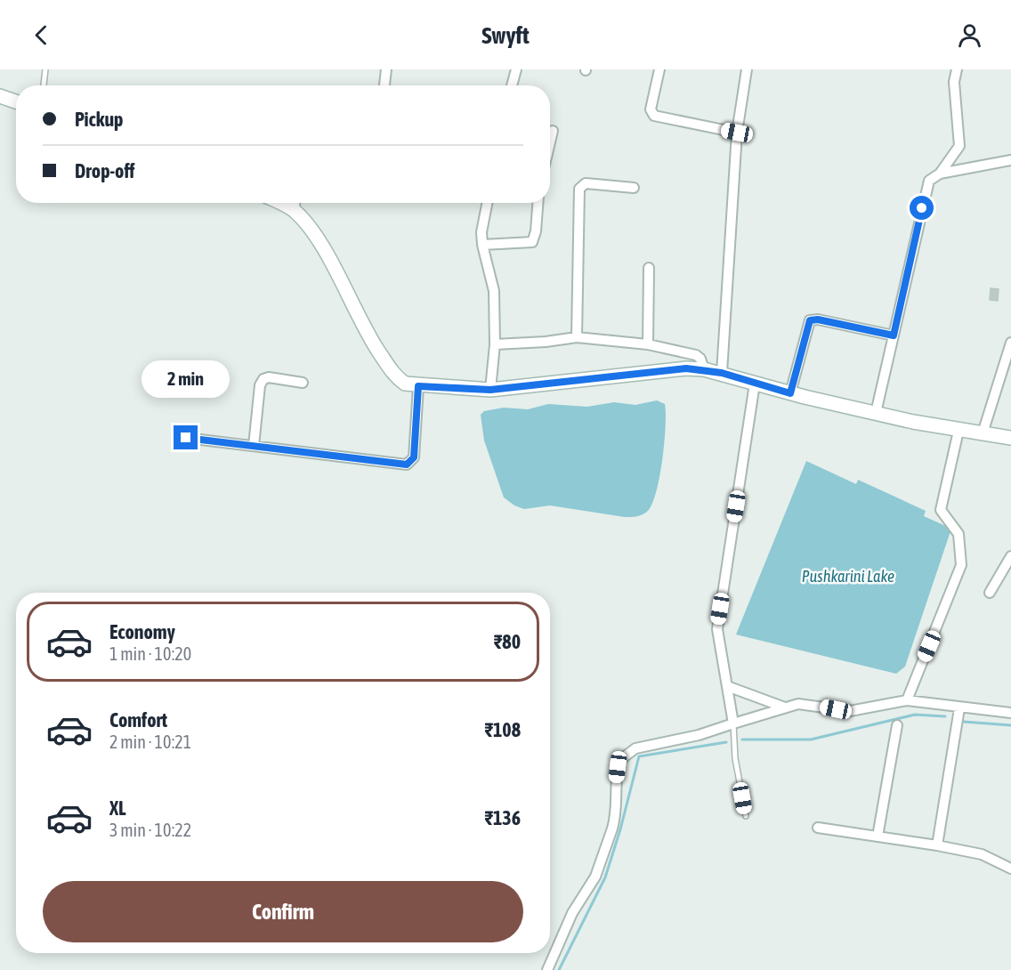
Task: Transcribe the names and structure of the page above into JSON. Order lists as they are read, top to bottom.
{
  "water": ["Pushkarini Lake"],
  "page": {
    "header": "Swyft",
    "banner": ["Pickup", "Drop-off"],
    "bubble": "2 min",
    "list": [
      {
        "name": "Economy",
        "note": "1 min · 10:20",
        "value": "₹80"
      },
      {
        "name": "Comfort",
        "note": "2 min · 10:21",
        "value": "₹108"
      },
      {
        "name": "XL",
        "note": "3 min · 10:22",
        "value": "₹136"
      }
    ],
    "buttons": "Confirm"
  }
}
